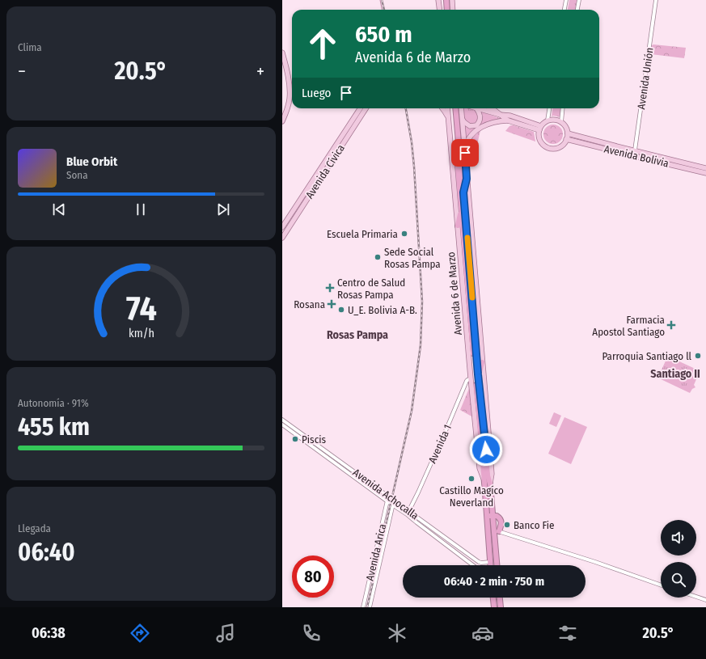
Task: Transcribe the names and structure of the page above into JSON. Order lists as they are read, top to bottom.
{
  "streets": {
    "highway": ["Avenida 6 de Marzo"],
    "main road": ["Avenida Bolivia", "Avenida Cívica"],
    "street": [
      "Avenida Unión",
      "Avenida 1",
      "Avenida Achocalla",
      "Avenida Arica"
    ]
  },
  "crossings": [
    ["Avenida Unión", "Avenida Bolivia"],
    ["Avenida 6 de Marzo", "Avenida 1"],
    ["Avenida 6 de Marzo", "Avenida Achocalla"],
    ["Avenida 1", "Avenida Achocalla"],
    ["Avenida Achocalla", "Avenida Arica"]
  ],
  "districts": ["Rosas Pampa", "Santiago II"],
  "places": {
    "other": [
      "Escuela Primaria",
      "Sede Social Rosas Pampa",
      "U_E. Bolivia A-B.",
      "Parroquia Santiago ll",
      "Piscis",
      "Castillo Magíco Neverland",
      "Banco Fie"
    ],
    "health": ["Centro de Salud Rosas Pampa", "Rosana", "Farmacia Apostol Santiago"]
  },
  "page": {
    "tile": [
      "Clima",
      ["Autonomía · 91%", "455 km"],
      ["Llegada", "06:40"]
    ],
    "turn": ["650 m", "Avenida 6 de Marzo"],
    "heat": ["−", "20.5°", "+"],
    "then": "Luego",
    "song": ["Blue Orbit", "Sona"],
    "limit": "80",
    "trip": "06:40 · 2 min · 750 m",
    "tabs": ["06:38", "20.5°"],
    "gauge": ["74", "km/h"]
  }
}
